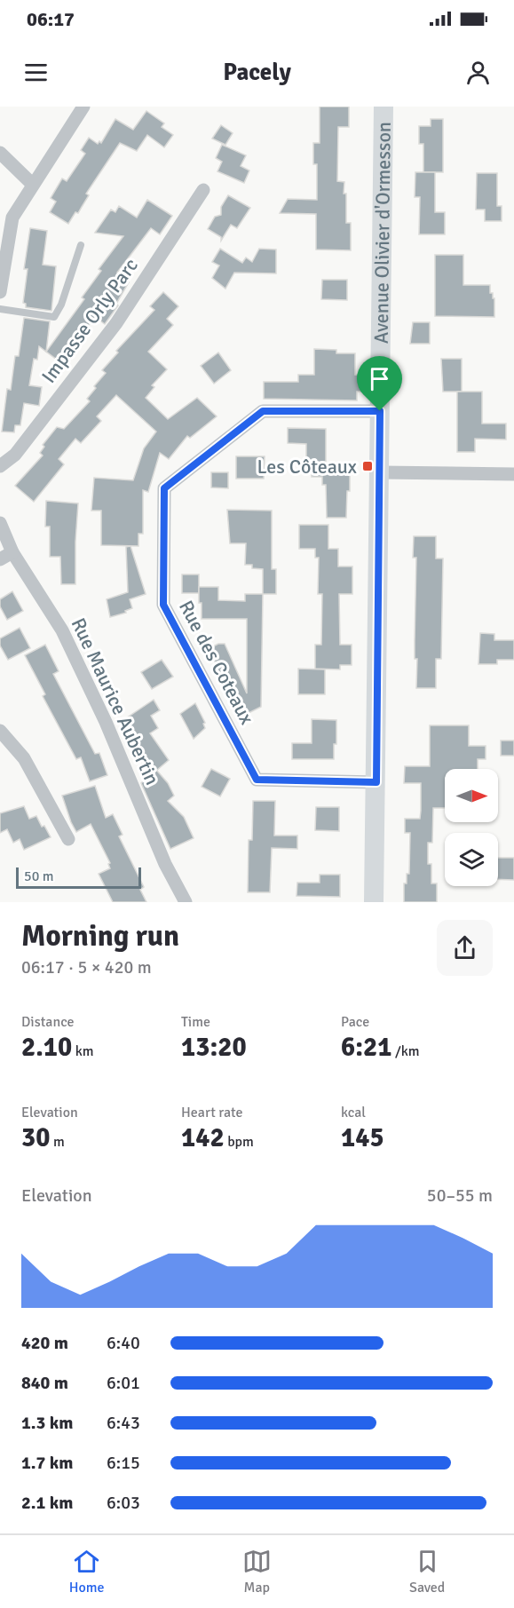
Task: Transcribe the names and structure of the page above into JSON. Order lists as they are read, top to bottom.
{
  "streets": {
    "main road": ["Avenue Olivier d'Ormesson"],
    "street": ["Impasse Orly Parc", "Rue des Coteaux", "Rue Maurice Aubertin"]
  },
  "crossings": [
    ["Avenue Olivier d'Ormesson", "Rue des Coteaux"]
  ],
  "places": {
    "transit": ["Les Côteaux"]
  },
  "scale_bar": "50 m",
  "north": "right",
  "page": {
    "status": "06:17",
    "header": "Pacely",
    "scale": "50 m",
    "heading": ["Morning run", "06:17 · 5 × 420 m"],
    "stats": [
      ["Distance", "2.10 km"],
      ["Time", "13:20"],
      ["Pace", "6:21 /km"],
      ["Elevation", "30 m"],
      ["Heart rate", "142 bpm"],
      ["kcal", "145"]
    ],
    "chart": ["Elevation", "50–55 m"],
    "list": [
      {
        "name": "420 m",
        "note": "6:40"
      },
      {
        "name": "840 m",
        "note": "6:01"
      },
      {
        "name": "1.3 km",
        "note": "6:43"
      },
      {
        "name": "1.7 km",
        "note": "6:15"
      },
      {
        "name": "2.1 km",
        "note": "6:03"
      }
    ],
    "tabs": ["Home", "Map", "Saved"]
  }
}
